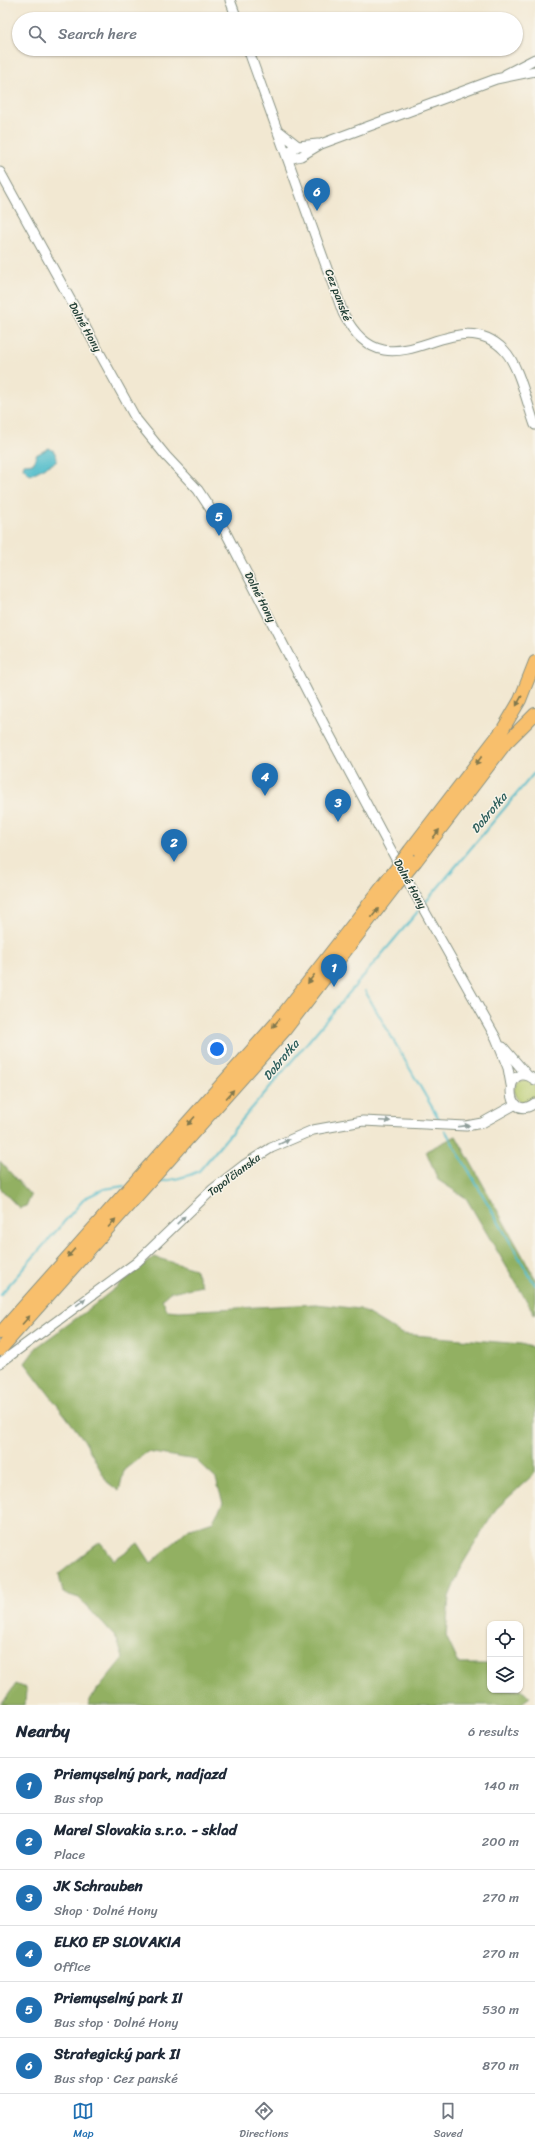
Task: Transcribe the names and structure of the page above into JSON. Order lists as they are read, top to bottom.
{
  "streets": {
    "street": ["Cez panské", "Dolné Hony", "Topoľčianska"]
  },
  "crossings": [
    ["Dolné Hony", "Topoľčianska"]
  ],
  "one_way": ["Topoľčianska"],
  "water": ["Dobrotka"],
  "page": {
    "search": "Search here",
    "pins": [
      "6",
      "5",
      "4",
      "3",
      "2",
      "1"
    ],
    "heading": ["Nearby", "6 results"],
    "list": [
      {
        "mark": "1",
        "name": "Priemyselný park, nadjazd",
        "note": "Bus stop",
        "value": "140 m"
      },
      {
        "mark": "2",
        "name": "Marel Slovakia s.r.o. - sklad",
        "note": "Place",
        "value": "200 m"
      },
      {
        "mark": "3",
        "name": "JK Schrauben",
        "note": "Shop · Dolné Hony",
        "value": "270 m"
      },
      {
        "mark": "4",
        "name": "ELKO EP SLOVAKIA",
        "note": "Office",
        "value": "270 m"
      },
      {
        "mark": "5",
        "name": "Priemyselný park II",
        "note": "Bus stop · Dolné Hony",
        "value": "530 m"
      },
      {
        "mark": "6",
        "name": "Strategický park II",
        "note": "Bus stop · Cez panské",
        "value": "870 m"
      }
    ],
    "nav": ["Map", "Directions", "Saved"]
  }
}
